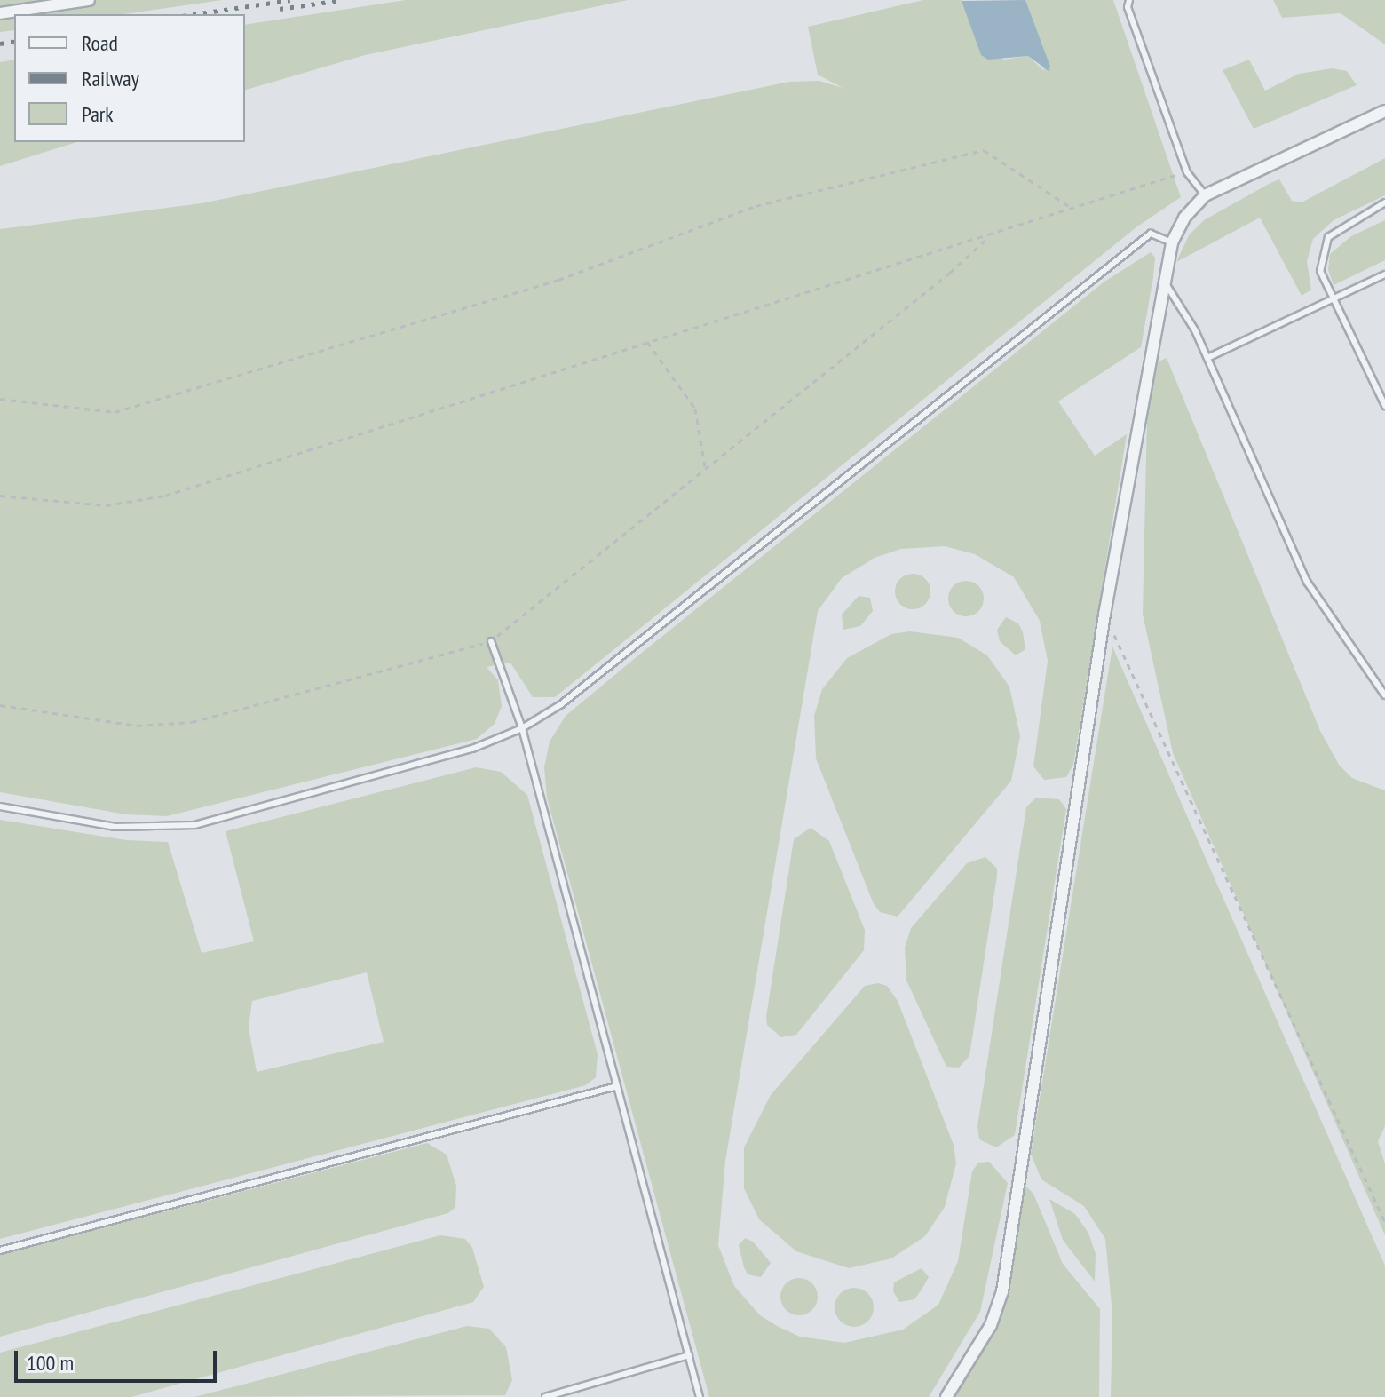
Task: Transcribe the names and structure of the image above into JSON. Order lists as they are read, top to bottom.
{
  "legend": ["Road", "Railway", "Park"],
  "scale_bar": "100 m"
}
